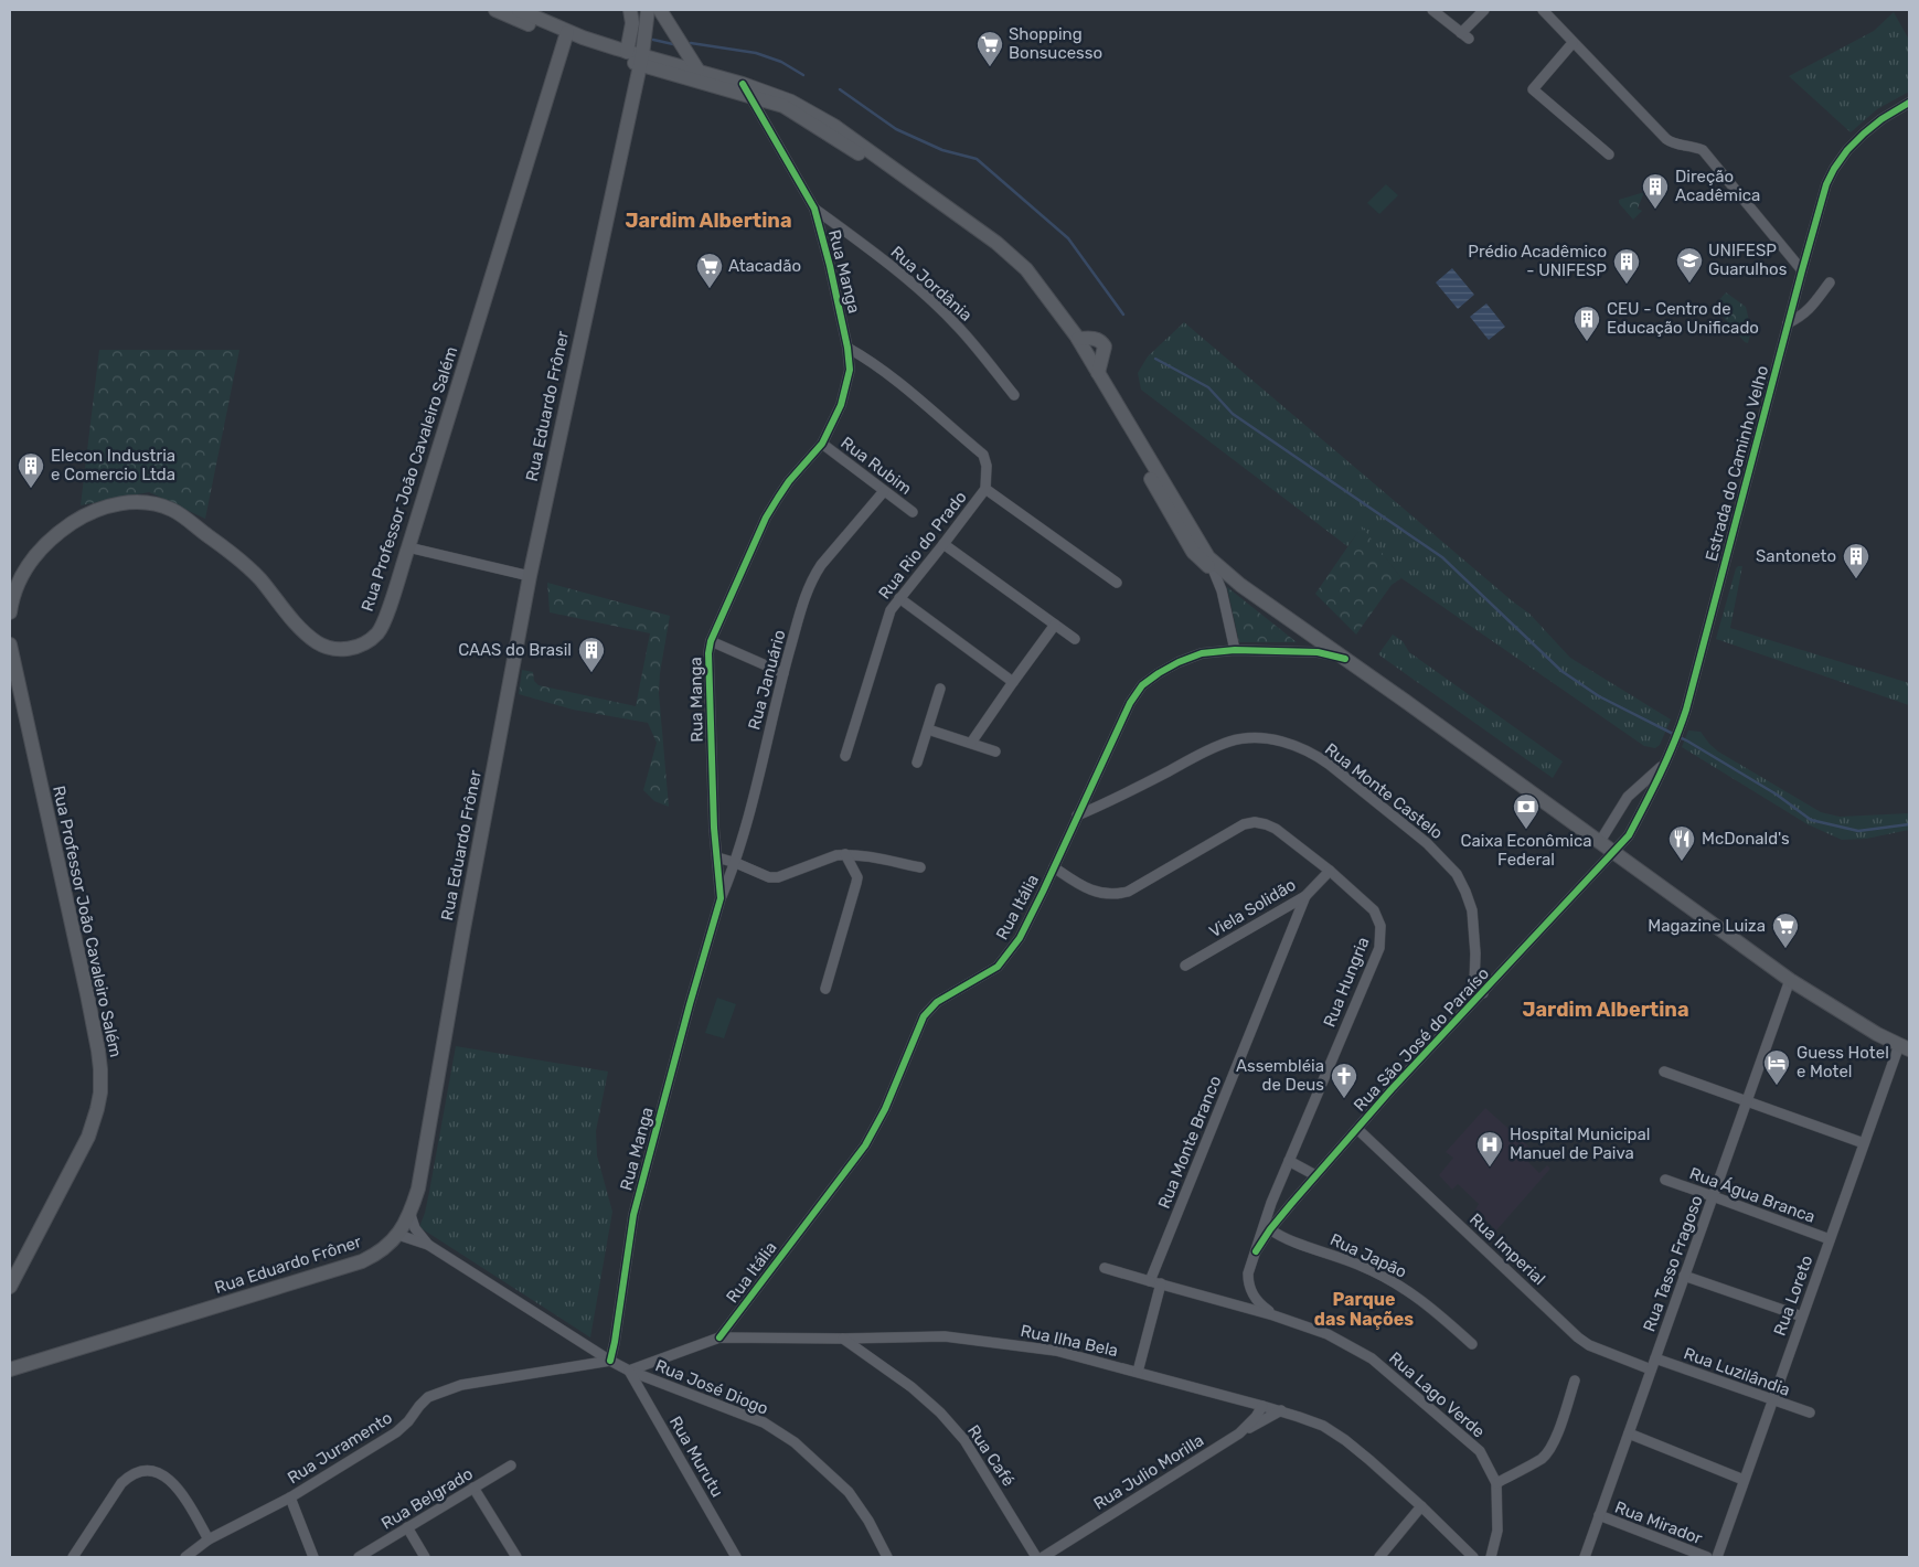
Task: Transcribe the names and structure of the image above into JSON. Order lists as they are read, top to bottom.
{
  "streets": {
    "main road": ["Rua Eduardo Frôner", "Rua Professor João Cavaleiro Salém"],
    "street": [
      "Rua Manga",
      "Rua Jordânia",
      "Estrada do Caminho Velho",
      "Rua Rubim",
      "Rua Rio do Prado",
      "Rua Januário",
      "Rua Monte Castelo",
      "Rua Itália",
      "Viela Solidão",
      "Rua Hungria",
      "Rua São José do Paraíso",
      "Rua Monte Branco",
      "Rua Água Branca",
      "Rua Imperial",
      "Rua Japão",
      "Rua Tasso Fragoso",
      "Rua Loreto",
      "Rua Ilha Bela",
      "Rua Luzilândia",
      "Rua José Diogo",
      "Rua Lago Verde",
      "Rua Juramento",
      "Rua Café",
      "Rua Murutu",
      "Rua Julio Morilla",
      "Rua Belgrado",
      "Rua Mirador"
    ]
  },
  "crossings": [
    ["Rua Manga", "Rua Jordânia"],
    ["Rua Manga", "Rua Rubim"],
    ["Rua Manga", "Rua Rio do Prado"],
    ["Rua Manga", "Rua Januário"],
    ["Rua Manga", "Rua Juramento"],
    ["Estrada do Caminho Velho", "Rua São José do Paraíso"],
    ["Rua Rubim", "Rua Januário"],
    ["Rua Monte Castelo", "Rua Itália"],
    ["Rua Monte Castelo", "Rua São José do Paraíso"],
    ["Rua Itália", "Rua Hungria"],
    ["Rua Itália", "Rua Ilha Bela"],
    ["Viela Solidão", "Rua Hungria"],
    ["Viela Solidão", "Rua Monte Branco"],
    ["Rua Hungria", "Rua São José do Paraíso"],
    ["Rua Hungria", "Rua Lago Verde"],
    ["Rua São José do Paraíso", "Rua Imperial"],
    ["Rua São José do Paraíso", "Rua Japão"],
    ["Rua Água Branca", "Rua Tasso Fragoso"],
    ["Rua Água Branca", "Rua Loreto"],
    ["Rua Imperial", "Rua Tasso Fragoso"],
    ["Rua Tasso Fragoso", "Rua Luzilândia"],
    ["Rua Tasso Fragoso", "Rua Mirador"],
    ["Rua Loreto", "Rua Luzilândia"],
    ["Rua Ilha Bela", "Rua José Diogo"],
    ["Rua Ilha Bela", "Rua Café"],
    ["Rua Ilha Bela", "Rua Murutu"],
    ["Rua Ilha Bela", "Rua Julio Morilla"],
    ["Rua José Diogo", "Rua Murutu"]
  ],
  "districts": ["Jardim Albertina", "Jardim Albertina", "Parque das Nações"],
  "places": {
    "supermarket": ["Shopping Bonsucesso", "Atacadão", "Magazine Luiza"],
    "building": [
      "Direção Acadêmica",
      "Prédio Acadêmico - UNIFESP",
      "CEU - Centro de Educação Unificado",
      "Elecon Industria e Comercio Ltda",
      "Santoneto",
      "CAAS do Brasil"
    ],
    "school or university": ["UNIFESP Guarulhos"],
    "bank": ["Caixa Econômica Federal"],
    "restaurant": ["McDonald's"],
    "hotel": ["Guess Hotel e Motel"],
    "church": ["Assembléia de Deus"],
    "hospital": ["Hospital Municipal Manuel de Paiva"]
  }
}
